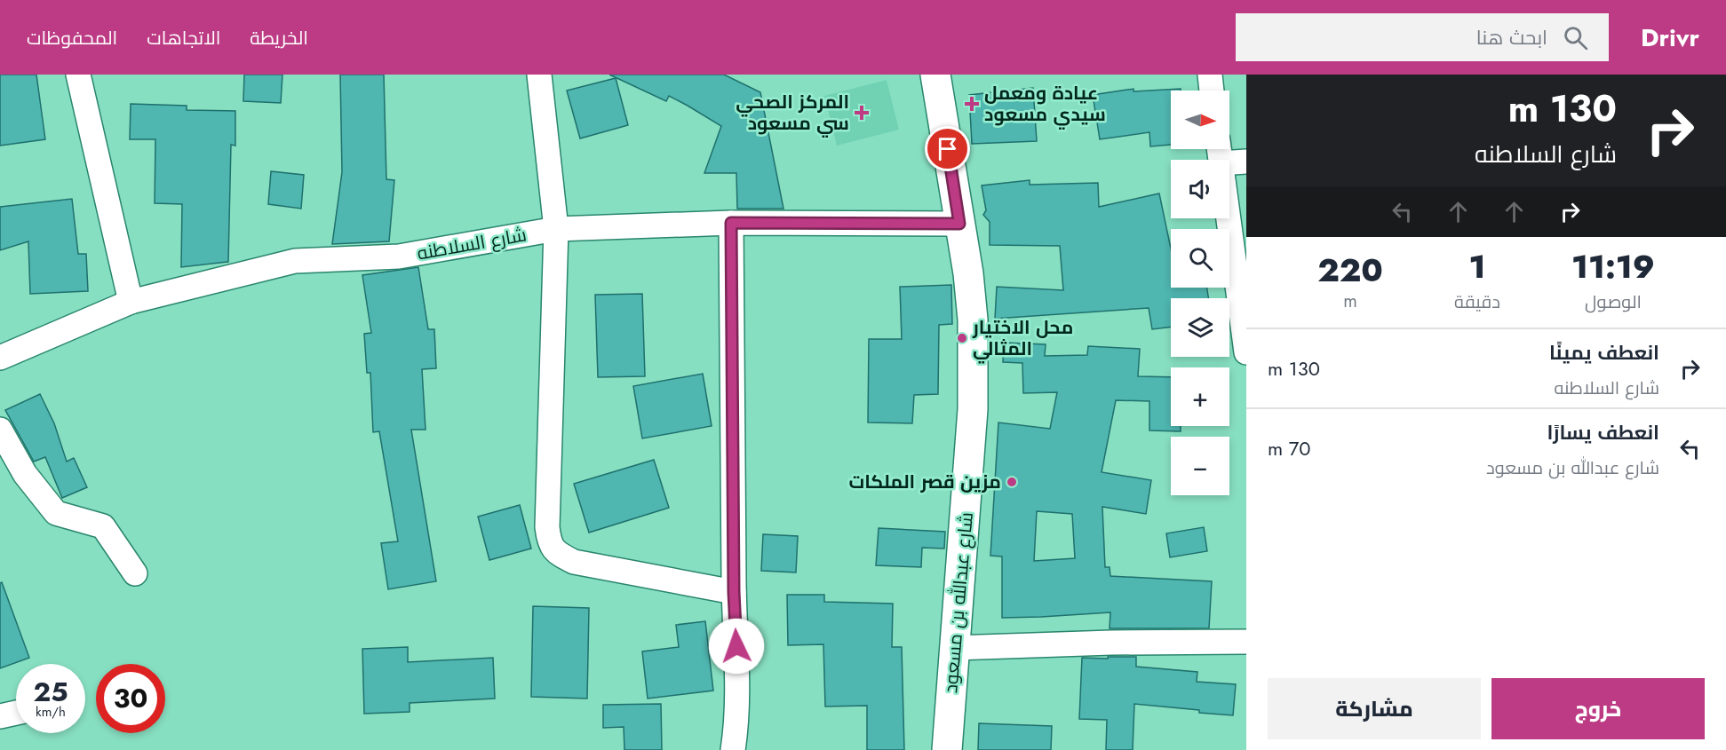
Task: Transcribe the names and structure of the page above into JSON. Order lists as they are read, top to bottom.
{
  "streets": {
    "street": ["شارع السلاطنه", "شارع عبدالله بن مسعود"]
  },
  "crossings": [
    ["شارع السلاطنه", "شارع عبدالله بن مسعود"]
  ],
  "places": {
    "health": ["عيادة ومعمل سيدي مسعود", "المركز الصحي سي مسعود"],
    "other": ["محل الاختيار المثالي", "مزين قصر الملكات"]
  },
  "north": "right",
  "page": {
    "header": "Drivr",
    "search": "ابحث هنا",
    "nav": ["الخريطة", "الاتجاهات", "المحفوظات"],
    "turn": ["130 m", "شارع السلاطنه"],
    "map_buttons": ["+", "−"],
    "eta": [
      "11:19",
      "الوصول",
      "1",
      "دقيقة",
      "220",
      "m"
    ],
    "list": [
      {
        "name": "انعطف يمينًا",
        "note": "شارع السلاطنه",
        "value": "130 m"
      },
      {
        "name": "انعطف يسارًا",
        "note": "شارع عبدالله بن مسعود",
        "value": "70 m"
      }
    ],
    "speed": "25 km/h",
    "limit": "30",
    "buttons": ["خروج", "مشاركة"]
  }
}
